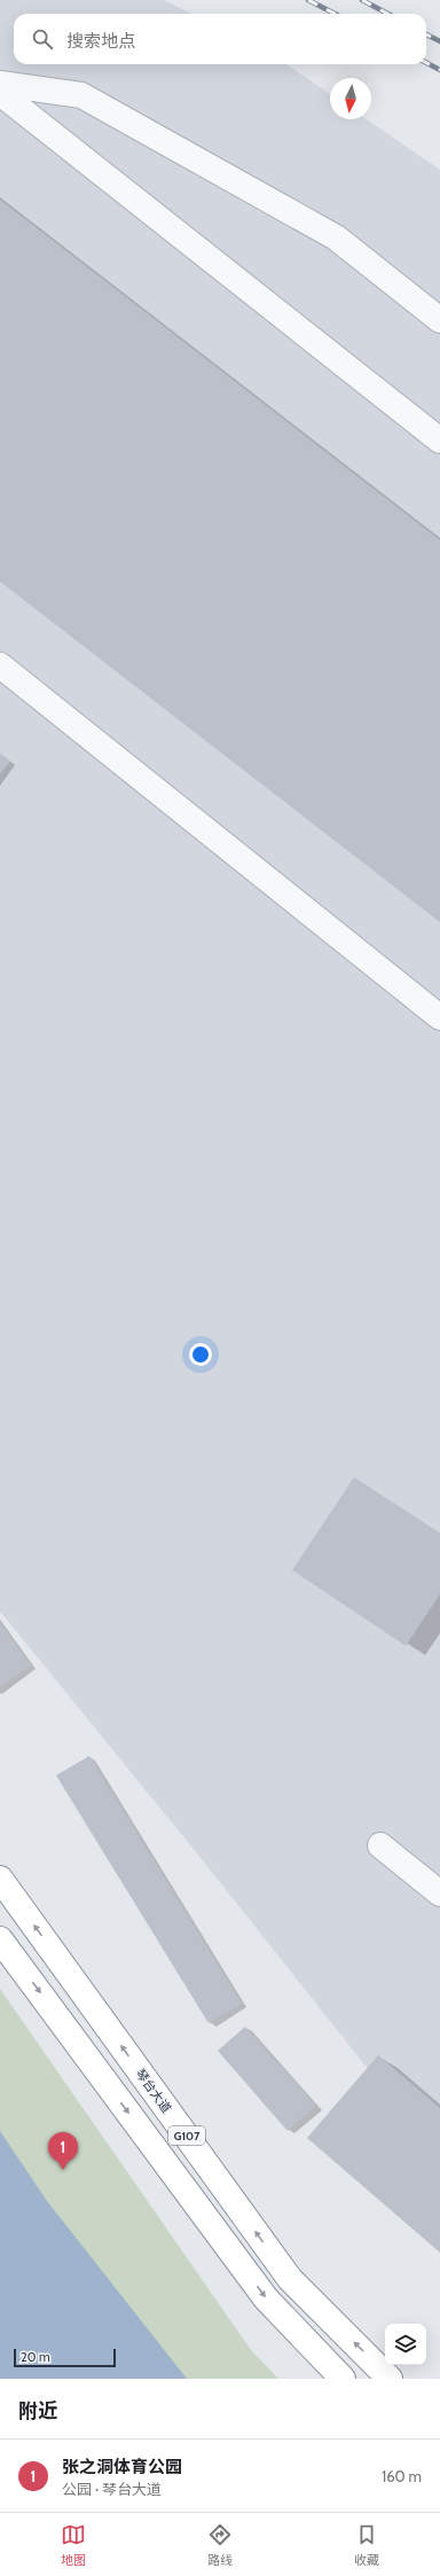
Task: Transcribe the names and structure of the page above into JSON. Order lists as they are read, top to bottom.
{
  "streets": {
    "highway": ["琴台大道", "G107"]
  },
  "scale_bar": "20 m",
  "north": "bottom",
  "page": {
    "search": "搜索地点",
    "pins": "1",
    "scale": "20 m",
    "heading": "附近",
    "list": [
      {
        "mark": "1",
        "name": "张之洞体育公园",
        "note": "公园 · 琴台大道",
        "value": "160 m"
      }
    ],
    "nav": ["地图", "路线", "收藏"]
  }
}
